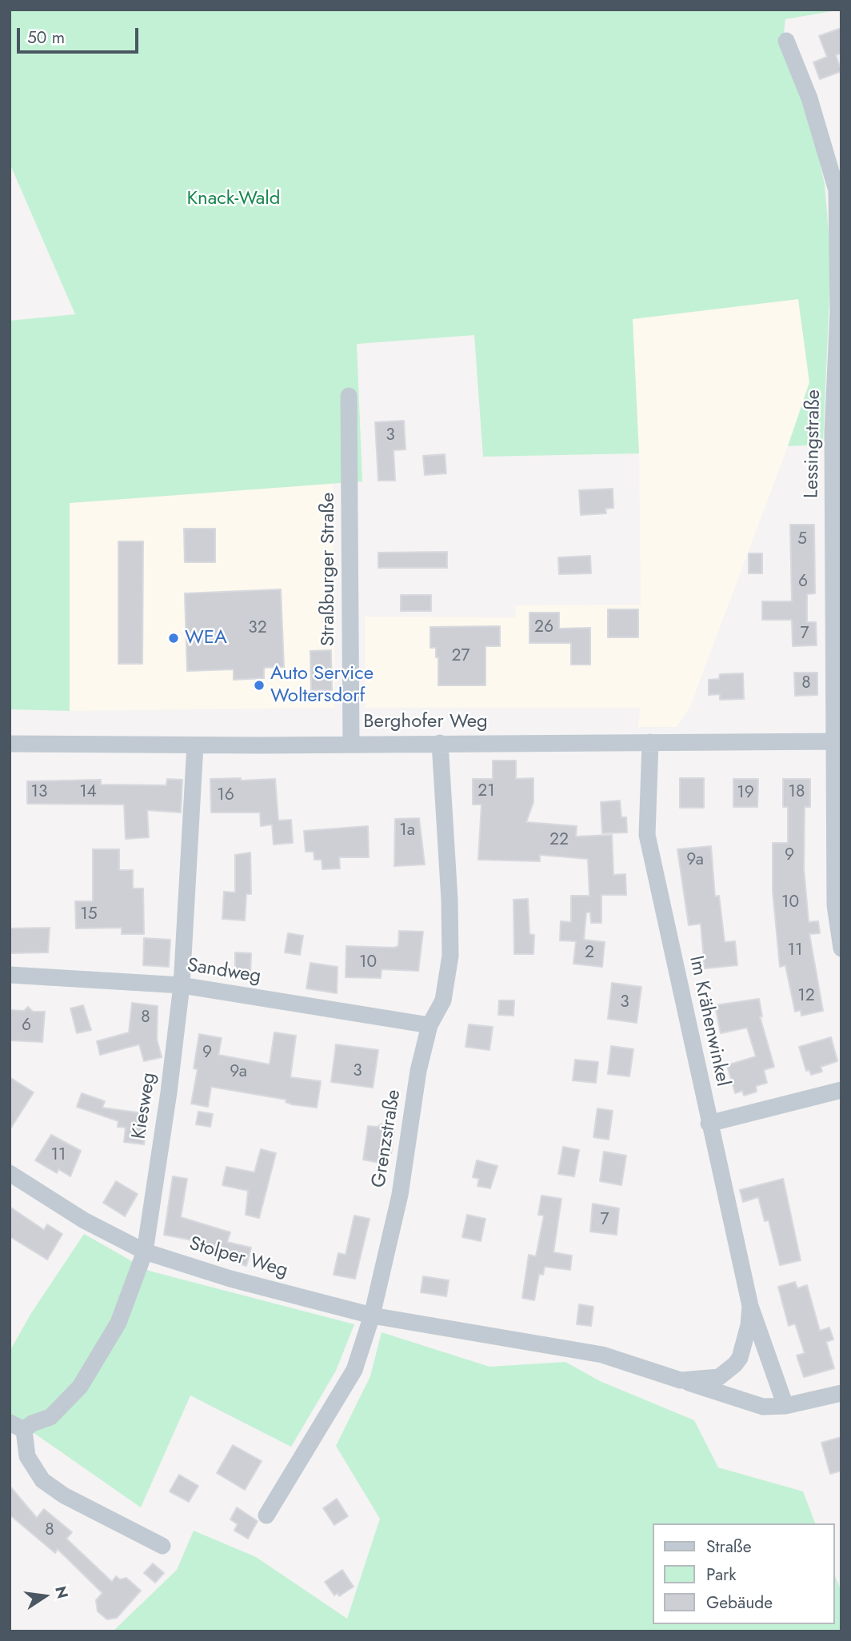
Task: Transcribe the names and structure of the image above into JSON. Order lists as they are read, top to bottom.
{
  "streets": {
    "street": [
      "Lessingstraße",
      "Straßburger Straße",
      "Berghofer Weg",
      "Sandweg",
      "Im Krähenwinkel",
      "Kiesweg",
      "Grenzstraße",
      "Stolper Weg"
    ]
  },
  "crossings": [
    ["Lessingstraße", "Berghofer Weg"],
    ["Straßburger Straße", "Berghofer Weg"],
    ["Berghofer Weg", "Im Krähenwinkel"],
    ["Berghofer Weg", "Kiesweg"],
    ["Berghofer Weg", "Grenzstraße"],
    ["Sandweg", "Kiesweg"],
    ["Sandweg", "Grenzstraße"],
    ["Im Krähenwinkel", "Stolper Weg"],
    ["Kiesweg", "Stolper Weg"],
    ["Grenzstraße", "Stolper Weg"]
  ],
  "parks": ["Knack-Wald"],
  "places": ["WEA", "Auto Service Woltersdorf"],
  "house_numbers": [
    "3",
    "5",
    "6",
    "26",
    "32",
    "7",
    "27",
    "8",
    "21",
    "13",
    "14",
    "18",
    "19",
    "16",
    "1a",
    "22",
    "9",
    "9a",
    "10",
    "15",
    "11",
    "2",
    "10",
    "12",
    "3",
    "8",
    "6",
    "9",
    "3",
    "9a",
    "11",
    "7",
    "8"
  ],
  "legend": ["Straße", "Park", "Gebäude"],
  "scale_bar": "50 m",
  "north": "right"
}
